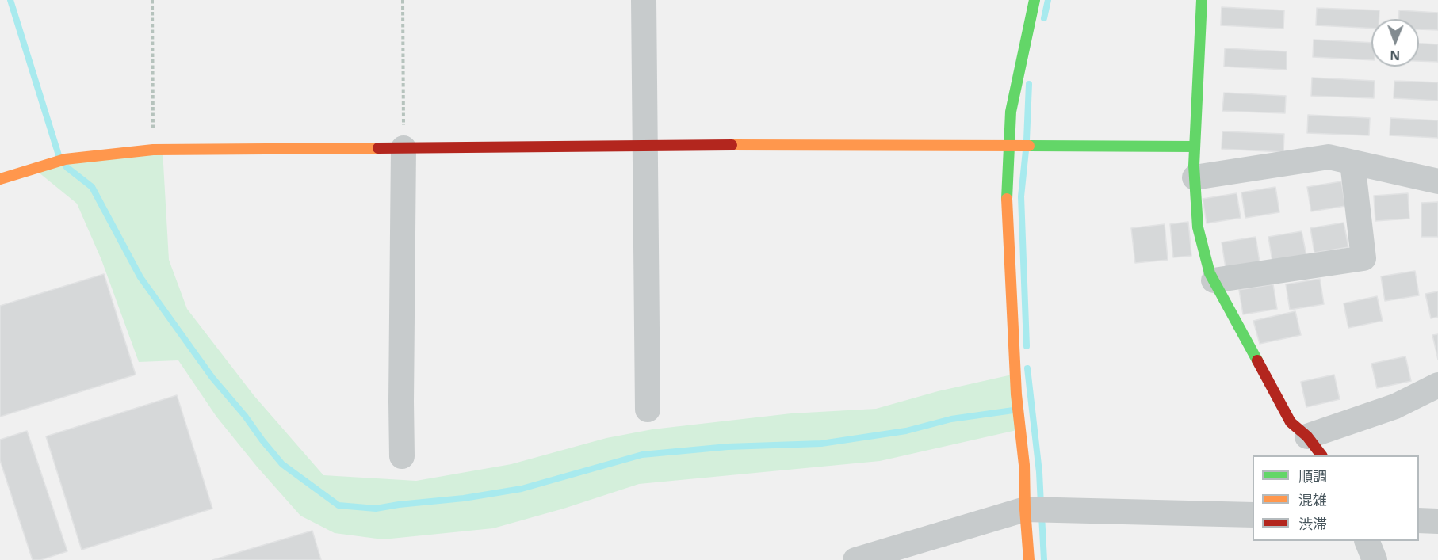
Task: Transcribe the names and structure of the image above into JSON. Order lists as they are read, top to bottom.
{
  "legend": ["順調", "混雑", "渋滞"],
  "north": "bottom"
}
